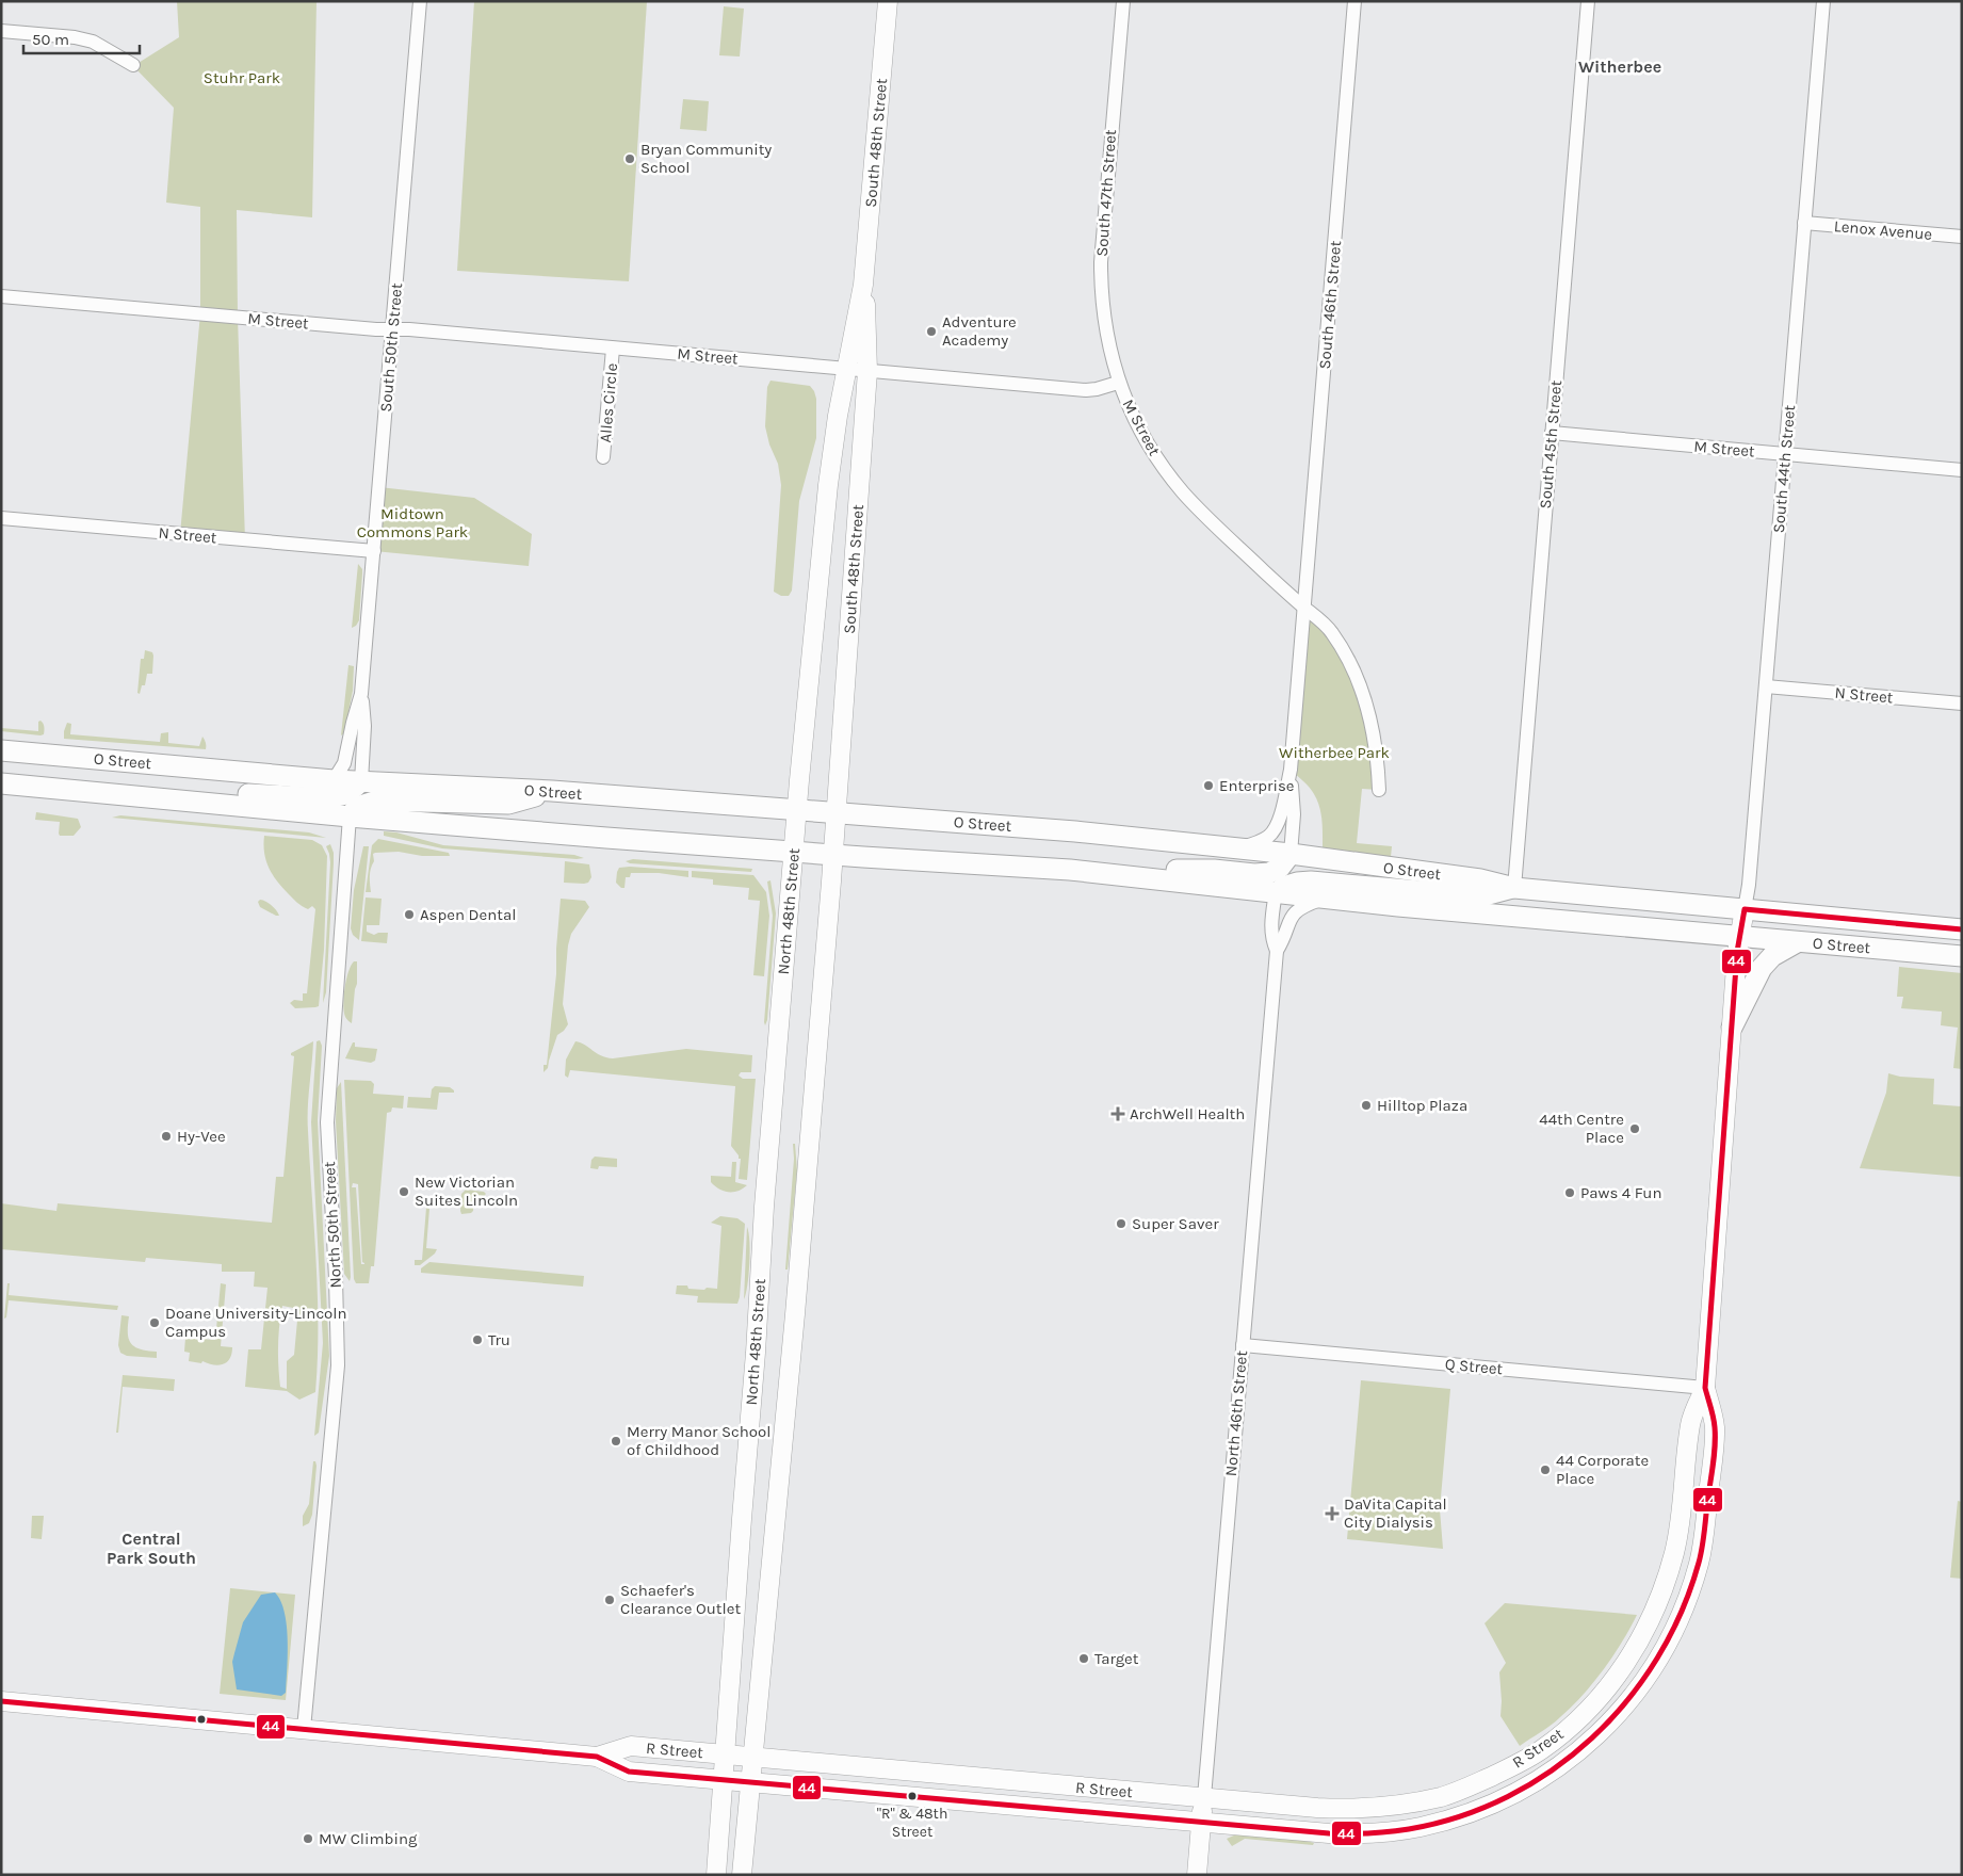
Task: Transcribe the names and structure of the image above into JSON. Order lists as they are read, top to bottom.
{
  "streets": {
    "main road": [
      "South 48th Street",
      "South 44th Street",
      "O Street",
      "North 48th Street",
      "North 46th Street",
      "R Street"
    ],
    "street": [
      "South 47th Street",
      "Lenox Avenue",
      "South 46th Street",
      "M Street",
      "South 50th Street",
      "Alles Circle",
      "South 45th Street",
      "N Street",
      "North 50th Street",
      "Q Street"
    ]
  },
  "crossings": [
    ["South 48th Street", "M Street"],
    ["South 48th Street", "O Street"],
    ["South 48th Street", "North 48th Street"],
    ["South 47th Street", "M Street"],
    ["Lenox Avenue", "South 44th Street"],
    ["South 46th Street", "M Street"],
    ["South 46th Street", "O Street"],
    ["M Street", "South 50th Street"],
    ["M Street", "Alles Circle"],
    ["M Street", "South 45th Street"],
    ["M Street", "South 44th Street"],
    ["South 50th Street", "N Street"],
    ["South 50th Street", "O Street"],
    ["South 45th Street", "O Street"],
    ["South 44th Street", "N Street"],
    ["South 44th Street", "O Street"],
    ["South 44th Street", "Q Street"],
    ["South 44th Street", "R Street"],
    ["O Street", "North 48th Street"],
    ["O Street", "North 50th Street"],
    ["O Street", "North 46th Street"],
    ["North 48th Street", "R Street"],
    ["North 50th Street", "R Street"],
    ["Q Street", "North 46th Street"],
    ["Q Street", "R Street"],
    ["North 46th Street", "R Street"]
  ],
  "districts": ["Witherbee", "Central Park South"],
  "parks": ["Stuhr Park", "Midtown Commons Park", "Witherbee Park"],
  "places": {
    "other": [
      "Bryan Community School",
      "Adventure Academy",
      "Enterprise",
      "Aspen Dental",
      "Hilltop Plaza",
      "44th Centre Place",
      "Hy-Vee",
      "New Victorian Suites Lincoln",
      "Paws 4 Fun",
      "Super Saver",
      "Doane University-Lincoln Campus",
      "Tru",
      "Merry Manor School of Childhood",
      "44 Corporate Place",
      "Schaefer's Clearance Outlet",
      "Target",
      "\"R\" & 48th Street",
      "MW Climbing"
    ],
    "health": ["ArchWell Health", "DaVita Capital City Dialysis"]
  },
  "lines": ["transit line 44"],
  "scale_bar": "50 m"
}
